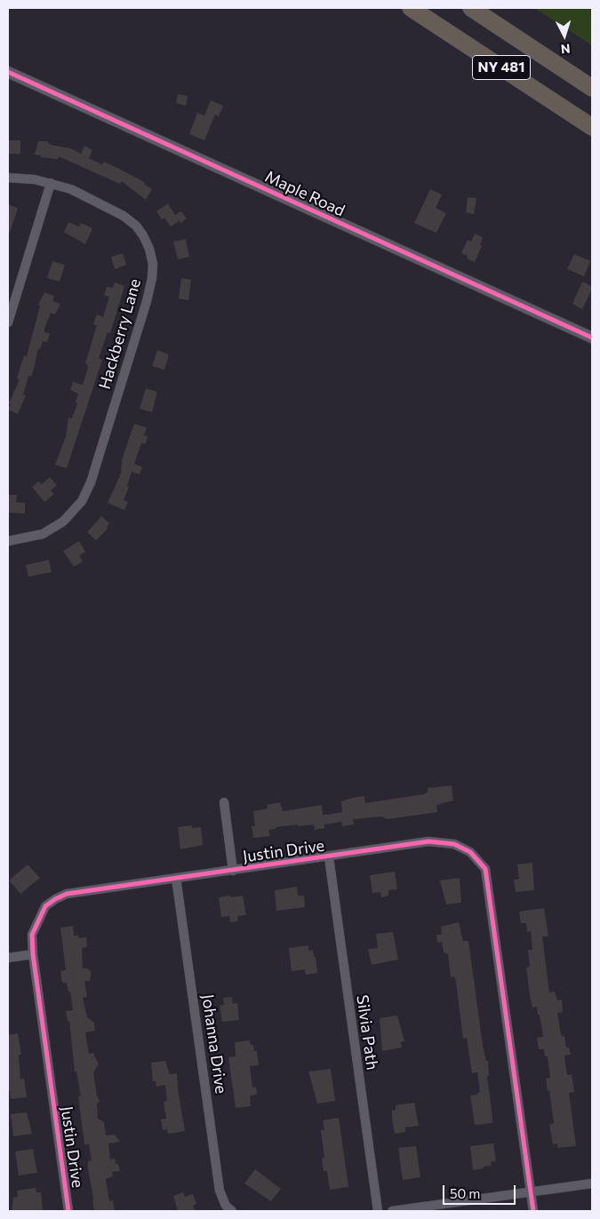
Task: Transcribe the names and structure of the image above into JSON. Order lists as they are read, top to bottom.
{
  "streets": {
    "highway": ["NY 481"],
    "street": [
      "Maple Road",
      "Hackberry Lane",
      "Justin Drive",
      "Silvia Path",
      "Johanna Drive"
    ]
  },
  "crossings": [
    ["Justin Drive", "Silvia Path"],
    ["Justin Drive", "Johanna Drive"]
  ],
  "scale_bar": "50 m",
  "north": "bottom"
}
